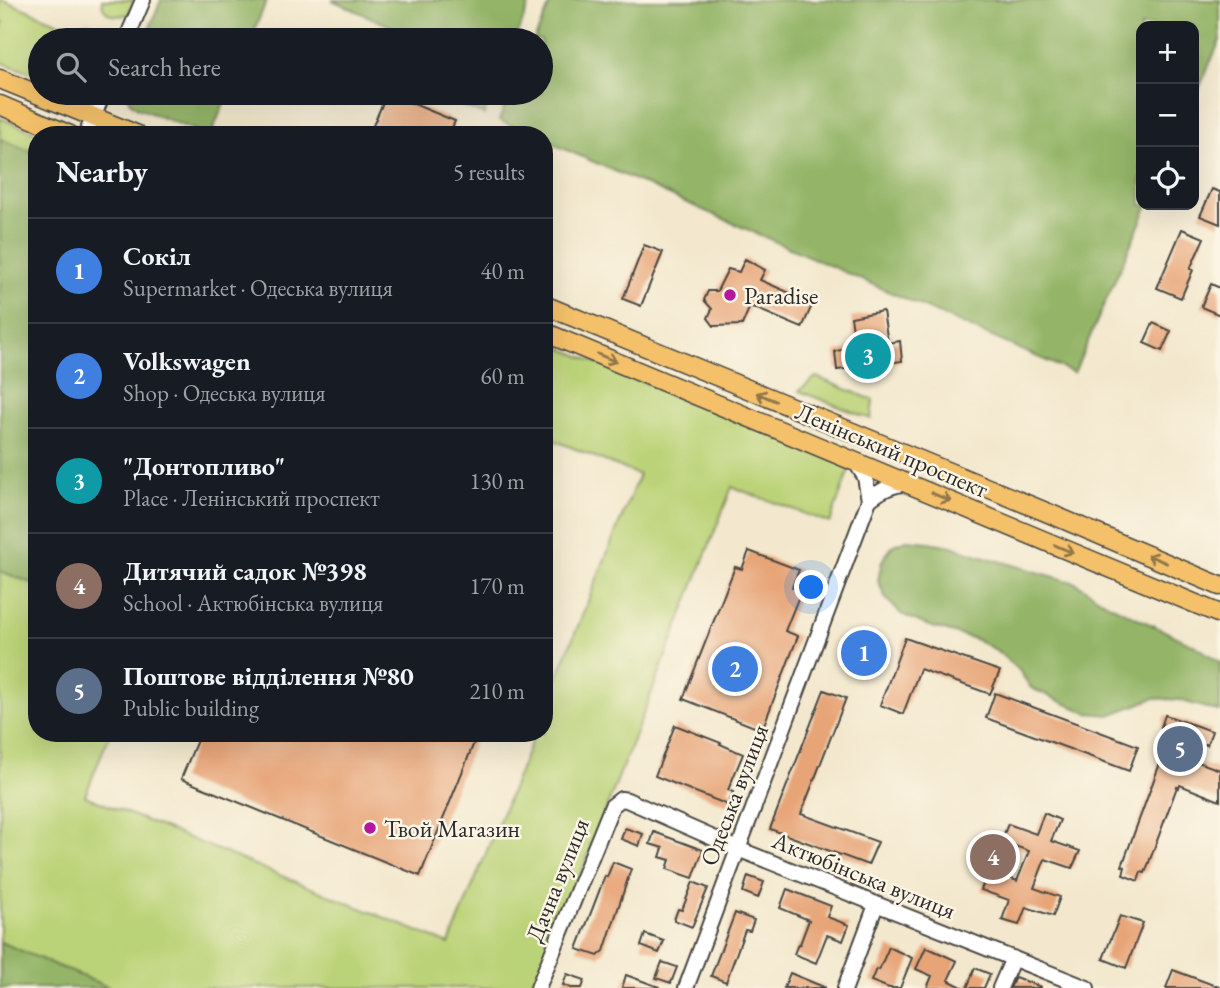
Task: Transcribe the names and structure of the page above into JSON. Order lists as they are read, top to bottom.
{
  "streets": {
    "main road": ["Ленінський проспект"],
    "street": ["Одеська вулиця", "Актюбінська вулиця", "Дачна вулиця"]
  },
  "crossings": [
    ["Одеська вулиця", "Актюбінська вулиця"],
    ["Актюбінська вулиця", "Дачна вулиця"]
  ],
  "places": ["Paradise", "Твой Магазин"],
  "page": {
    "map_buttons": ["+", "−"],
    "search": "Search here",
    "heading": ["Nearby", "5 results"],
    "list": [
      {
        "mark": "1",
        "name": "Сокіл",
        "note": "Supermarket · Одеська вулиця",
        "value": "40 m"
      },
      {
        "mark": "2",
        "name": "Volkswagen",
        "note": "Shop · Одеська вулиця",
        "value": "60 m"
      },
      {
        "mark": "3",
        "name": "\"Донтопливо\"",
        "note": "Place · Ленінський проспект",
        "value": "130 m"
      },
      {
        "mark": "4",
        "name": "Дитячий садок №398",
        "note": "School · Актюбінська вулиця",
        "value": "170 m"
      },
      {
        "mark": "5",
        "name": "Поштове відділення №80",
        "note": "Public building",
        "value": "210 m"
      }
    ],
    "pins": [
      "3",
      "1",
      "2",
      "5",
      "4"
    ]
  }
}
